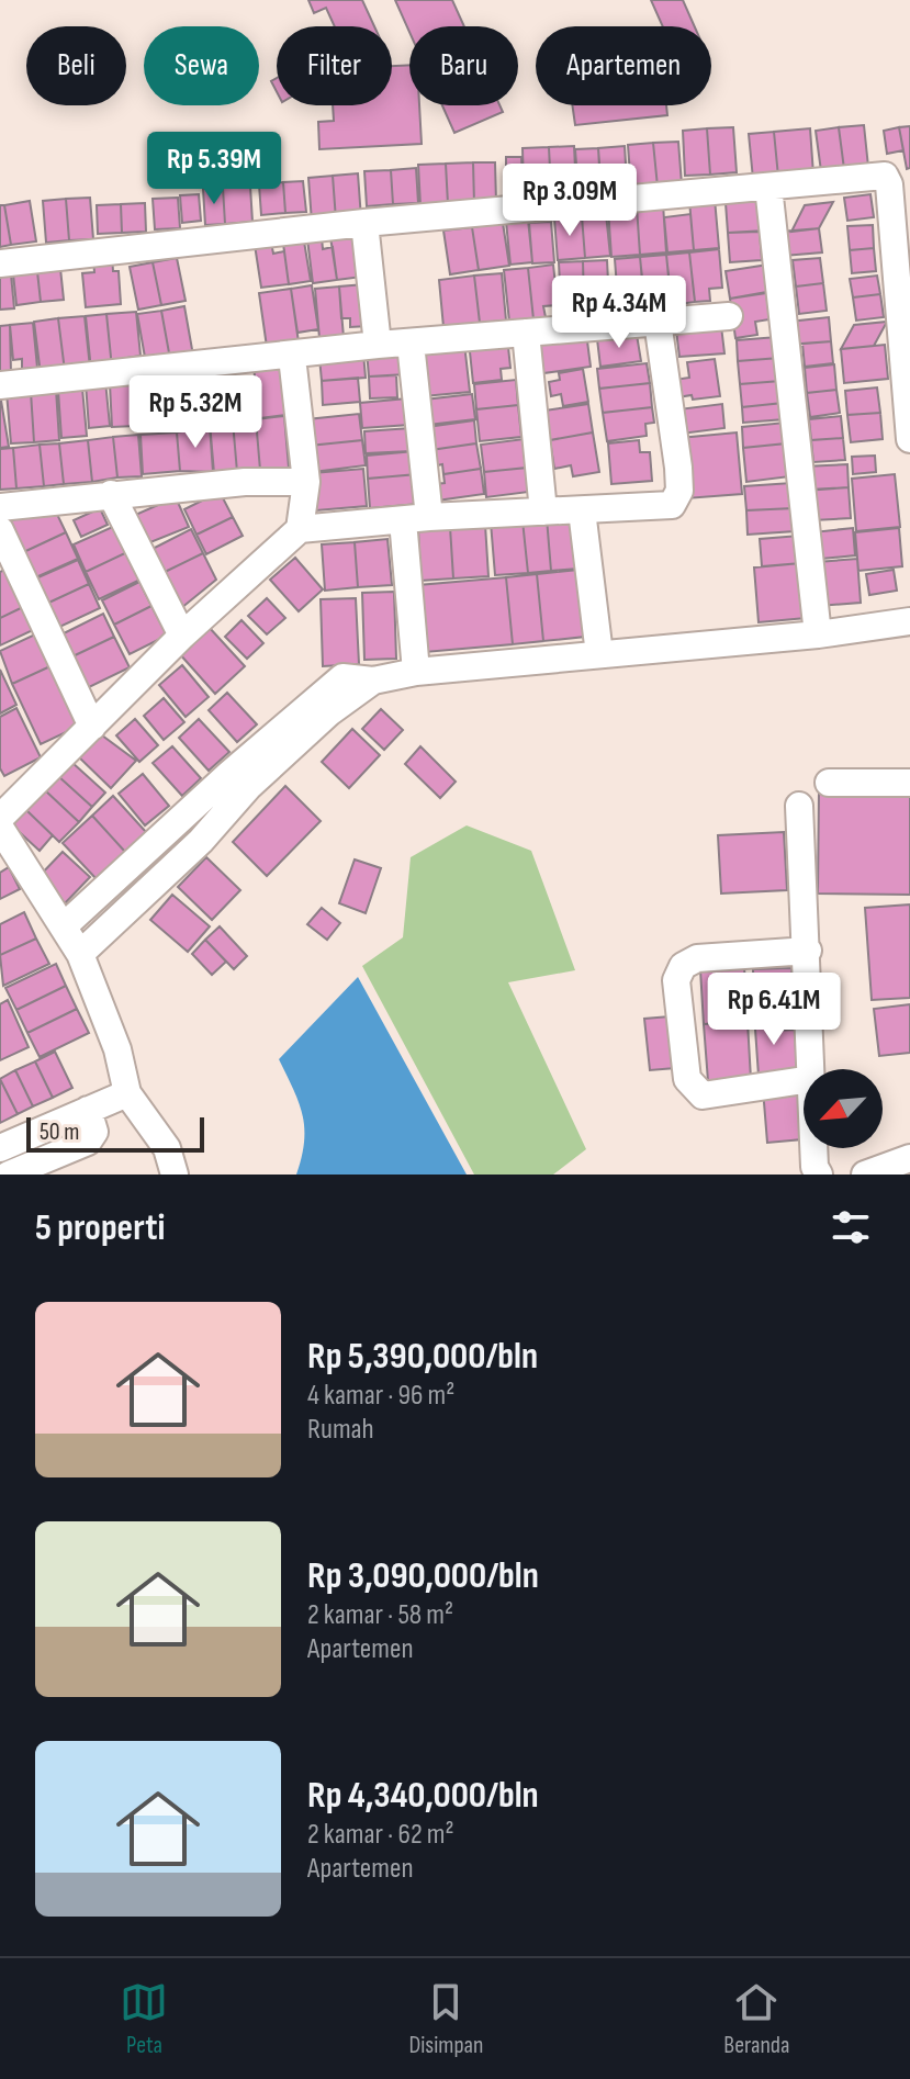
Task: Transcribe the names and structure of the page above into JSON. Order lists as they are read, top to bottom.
{
  "scale_bar": "50 m",
  "north": "bottom left",
  "page": {
    "chip": [
      "Beli",
      "Sewa",
      "Filter",
      "Baru",
      "Apartemen"
    ],
    "price": [
      "Rp 5.39M",
      "Rp 3.09M",
      "Rp 4.34M",
      "Rp 5.32M",
      "Rp 6.41M"
    ],
    "scale": "50 m",
    "heading": "5 properti",
    "list": [
      {
        "name": "Rp 5,390,000/bln",
        "note": "4 kamar · 96 m² · Rumah"
      },
      {
        "name": "Rp 3,090,000/bln",
        "note": "2 kamar · 58 m² · Apartemen"
      },
      {
        "name": "Rp 4,340,000/bln",
        "note": "2 kamar · 62 m² · Apartemen"
      }
    ],
    "tabs": ["Peta", "Disimpan", "Beranda"]
  }
}
